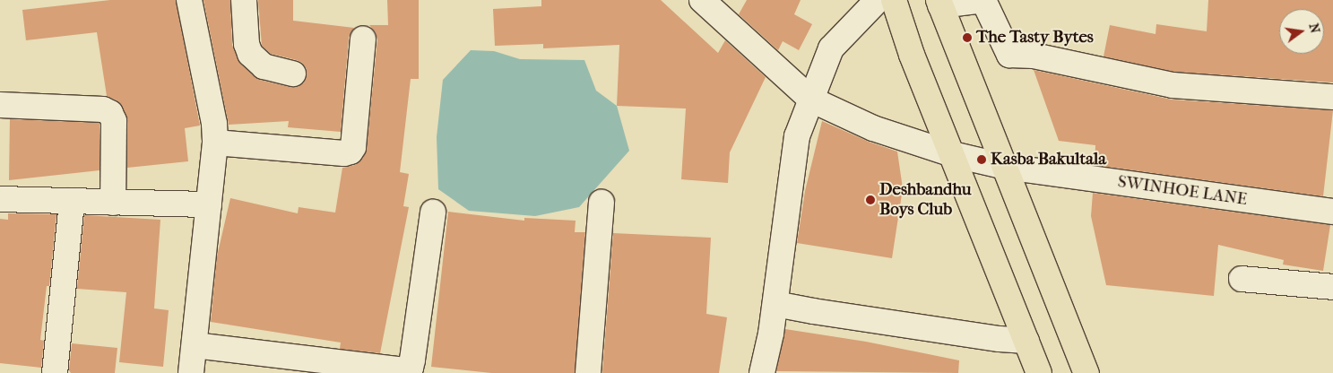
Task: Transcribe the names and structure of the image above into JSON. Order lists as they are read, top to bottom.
{
  "streets": {
    "street": ["SWINHOE LANE"]
  },
  "places": ["The Tasty Bytes", "Kasba Bakultala", "Deshbandhu Boys Club"],
  "north": "right"
}
